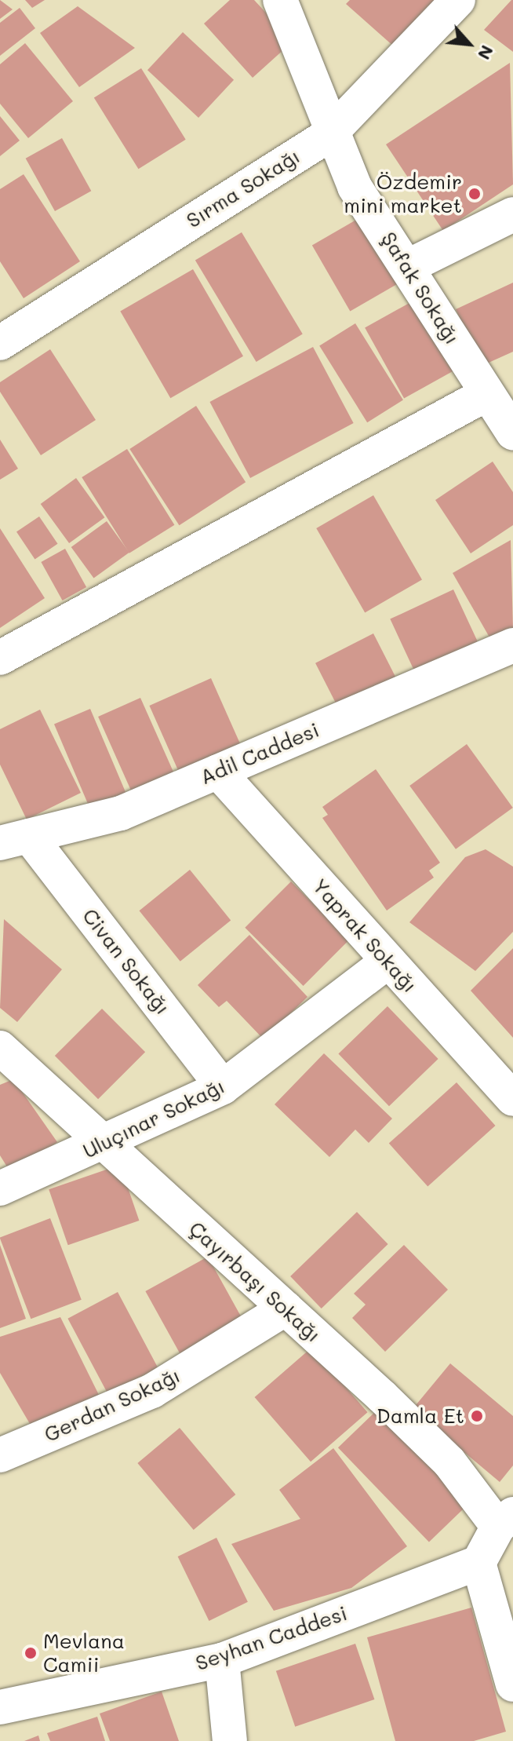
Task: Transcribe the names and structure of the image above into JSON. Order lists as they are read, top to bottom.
{
  "streets": {
    "street": [
      "Sırma Sokağı",
      "Şafak Sokağı",
      "Adil Caddesi",
      "Yaprak Sokağı",
      "Civan Sokağı",
      "Uluçınar Sokağı",
      "Çayırbaşı Sokağı",
      "Gerdan Sokağı",
      "Seyhan Caddesi"
    ]
  },
  "crossings": [
    ["Sırma Sokağı", "Şafak Sokağı"],
    ["Adil Caddesi", "Yaprak Sokağı"],
    ["Adil Caddesi", "Civan Sokağı"],
    ["Yaprak Sokağı", "Uluçınar Sokağı"],
    ["Civan Sokağı", "Uluçınar Sokağı"],
    ["Uluçınar Sokağı", "Çayırbaşı Sokağı"],
    ["Çayırbaşı Sokağı", "Gerdan Sokağı"]
  ],
  "places": ["Özdemir mini market", "Damla Et", "Mevlana Camii"],
  "north": "bottom right"
}
